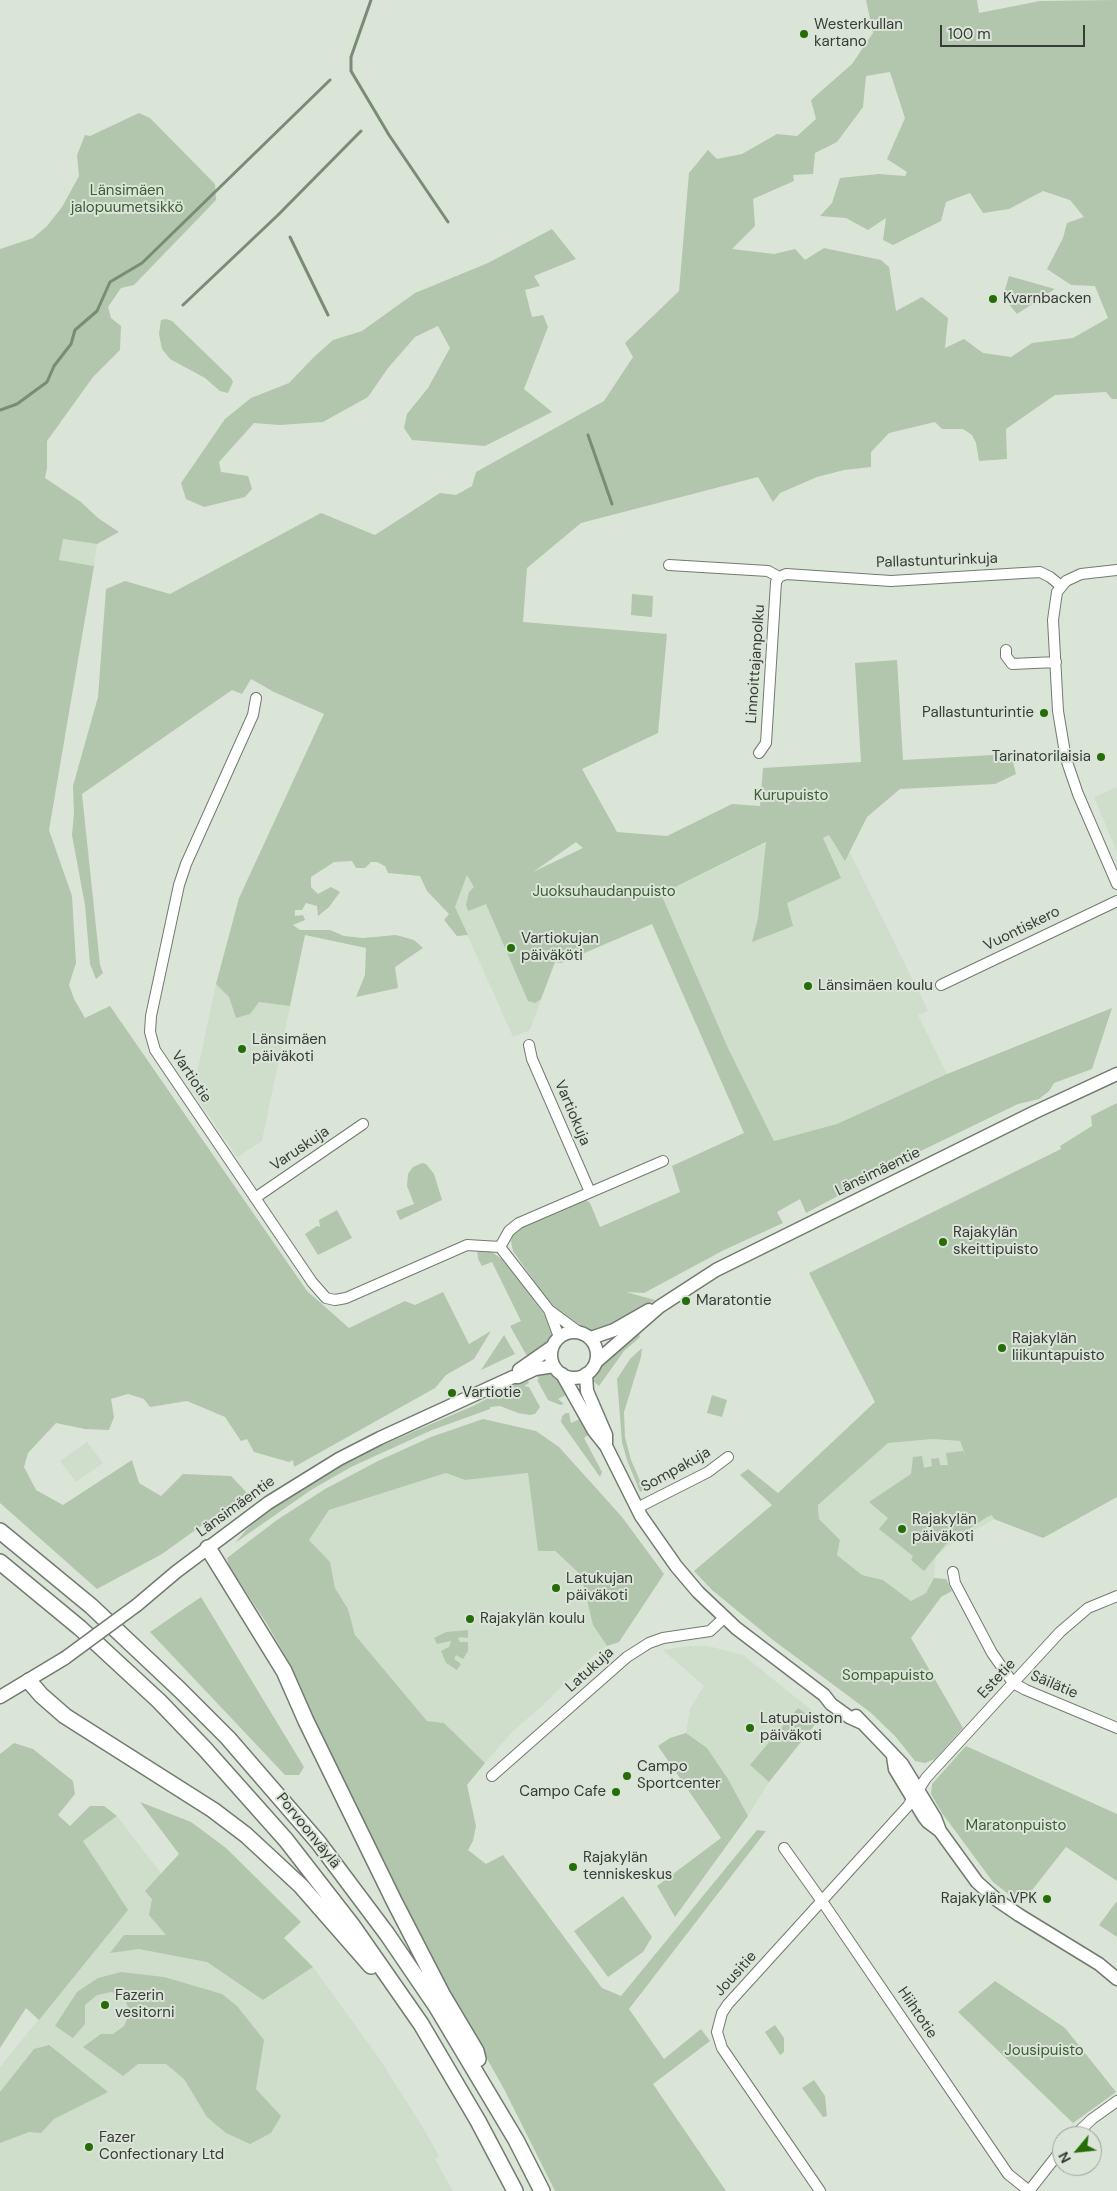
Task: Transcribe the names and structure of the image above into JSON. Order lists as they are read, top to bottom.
{
  "streets": {
    "highway": ["Porvoonväylä"],
    "main road": ["Länsimäentie"],
    "street": [
      "Pallastunturinkuja",
      "Linnoittajanpolku",
      "Vuontiskero",
      "Vartiotie",
      "Vartiokuja",
      "Varuskuja",
      "Sompakuja",
      "Latukuja",
      "Estetie",
      "Säilätie",
      "Jousitie",
      "Hiihtotie"
    ]
  },
  "crossings": [
    ["Pallastunturinkuja", "Linnoittajanpolku"],
    ["Vartiotie", "Varuskuja"],
    ["Estetie", "Säilätie"],
    ["Estetie", "Jousitie"],
    ["Jousitie", "Hiihtotie"]
  ],
  "parks": [
    "Länsimäen jalopuumetsikkö",
    "Kurupuisto",
    "Juoksuhaudanpuisto",
    "Sompapuisto",
    "Maratonpuisto",
    "Jousipuisto"
  ],
  "places": [
    "Westerkullan kartano",
    "Kvarnbacken",
    "Pallastunturintie",
    "Tarinatorilaisia",
    "Vartiokujan päiväköti",
    "Länsimäen koulu",
    "Länsimäen päiväkoti",
    "Rajakylän skeittipuisto",
    "Maratontie",
    "Rajakylän liikuntapuisto",
    "Vartiotie",
    "Rajakylän päiväkoti",
    "Latukujan päiväkoti",
    "Rajakylän koulu",
    "Latupuiston päiväkoti",
    "Campo Sportcenter",
    "Campo Cafe",
    "Rajakylän tenniskeskus",
    "Rajakylän VPK",
    "Fazerin vesitorni",
    "Fazer Confectionary Ltd"
  ],
  "scale_bar": "100 m",
  "north": "bottom left"
}
